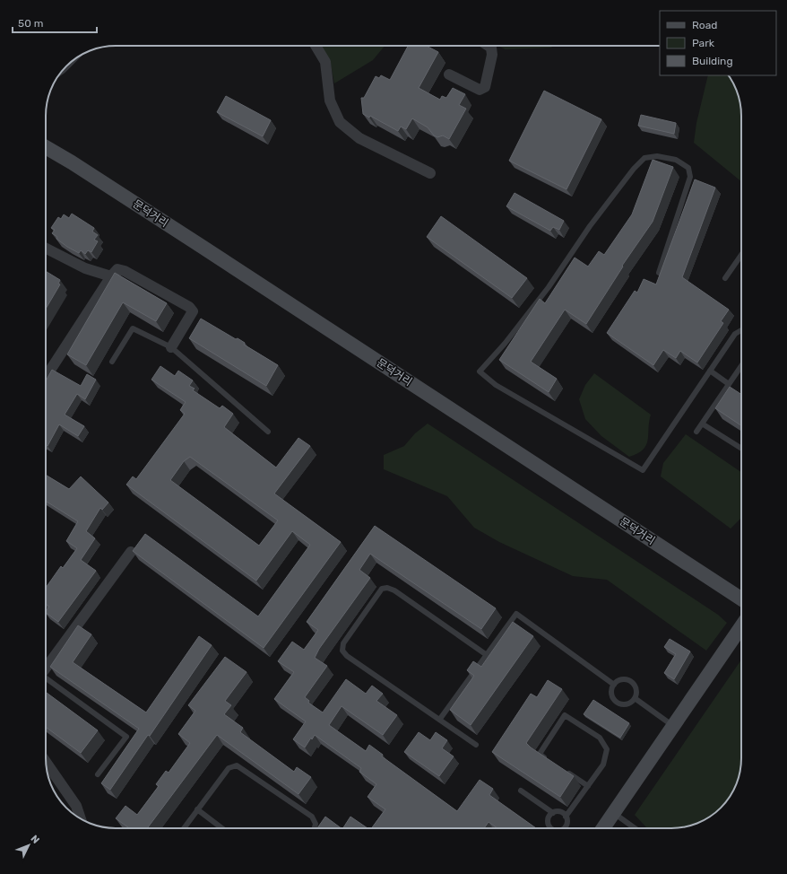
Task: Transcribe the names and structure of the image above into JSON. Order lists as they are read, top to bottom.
{
  "streets": {
    "main road": ["문덕거리"]
  },
  "legend": ["Road", "Park", "Building"],
  "scale_bar": "50 m",
  "north": "top right"
}
